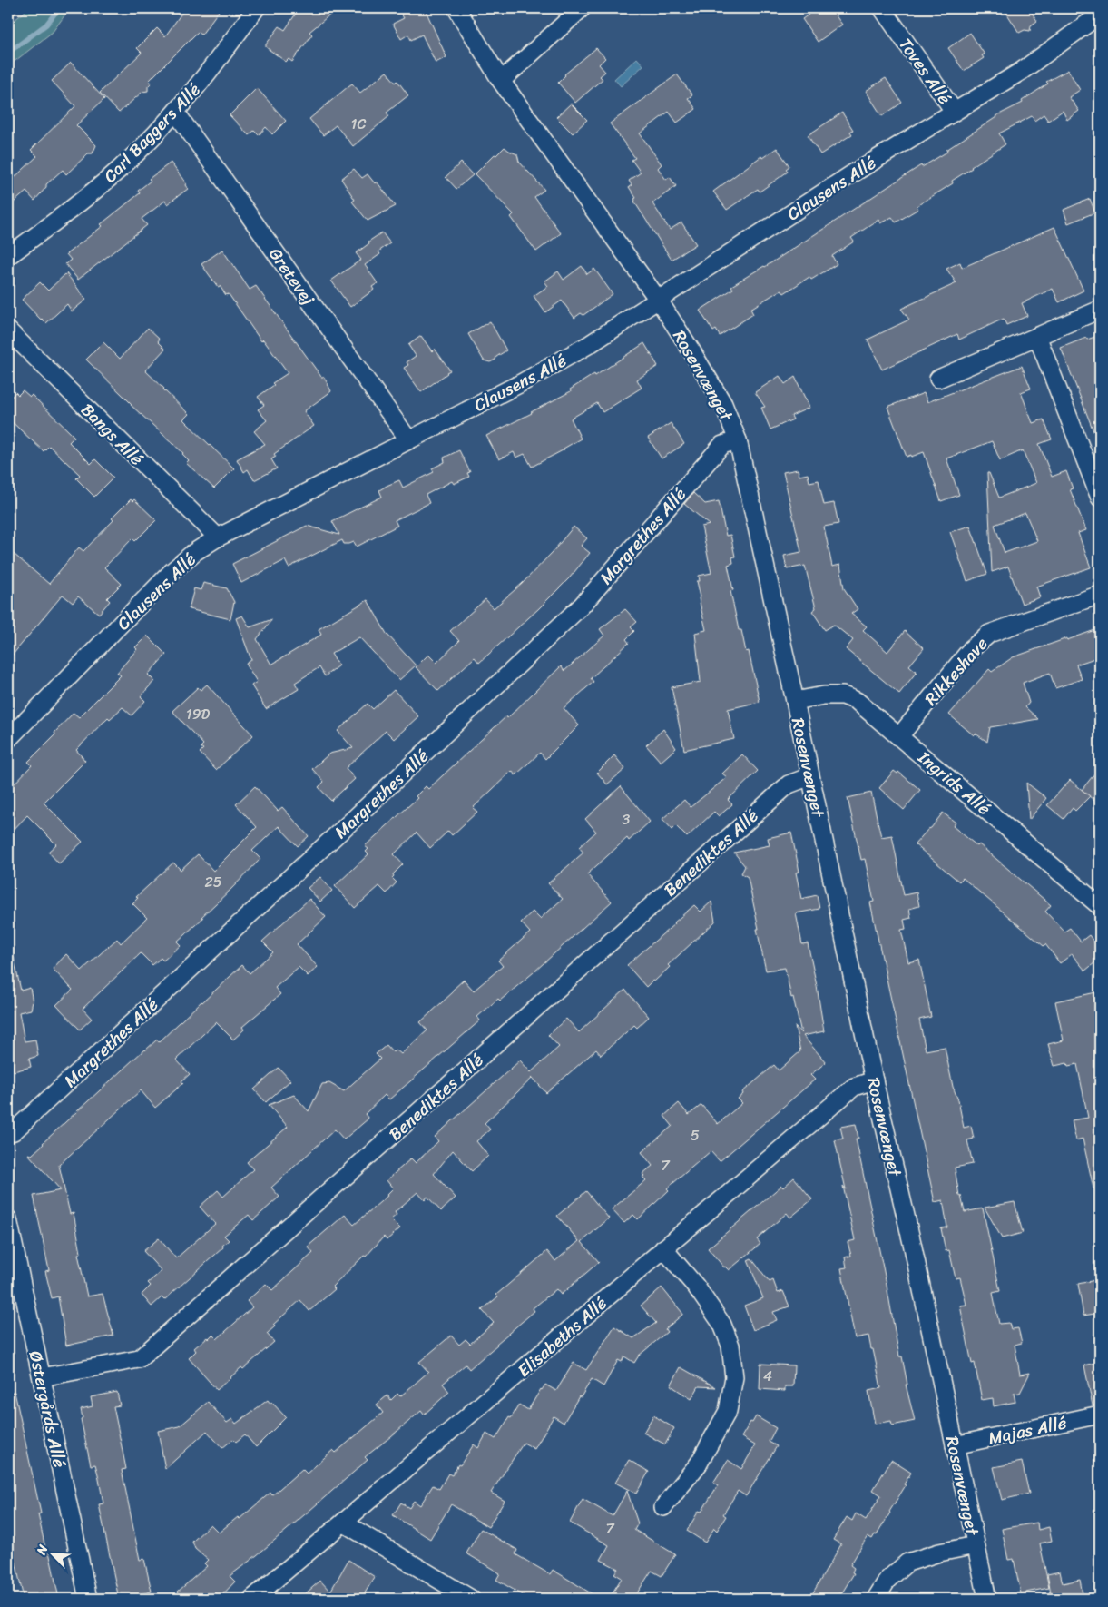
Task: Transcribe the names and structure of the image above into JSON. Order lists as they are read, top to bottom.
{
  "streets": {
    "street": [
      "Toves Allé",
      "Carl Baggers Allé",
      "Clausens Allé",
      "Gretevej",
      "Rosenvænget",
      "Bangs Allé",
      "Margrethes Allé",
      "Rikkeshave",
      "Ingrids Allé",
      "Benediktes Allé",
      "Elisabeths Allé",
      "Østergårds Allé",
      "Majas Allé"
    ]
  },
  "crossings": [
    ["Toves Allé", "Clausens Allé"],
    ["Carl Baggers Allé", "Gretevej"],
    ["Clausens Allé", "Gretevej"],
    ["Clausens Allé", "Rosenvænget"],
    ["Clausens Allé", "Bangs Allé"],
    ["Rosenvænget", "Margrethes Allé"],
    ["Rosenvænget", "Ingrids Allé"],
    ["Rosenvænget", "Benediktes Allé"],
    ["Rosenvænget", "Elisabeths Allé"],
    ["Rosenvænget", "Majas Allé"],
    ["Rikkeshave", "Ingrids Allé"],
    ["Benediktes Allé", "Østergårds Allé"]
  ],
  "house_numbers": [
    "1C",
    "19D",
    "3",
    "25",
    "5",
    "7",
    "4",
    "7"
  ],
  "north": "top left"
}
